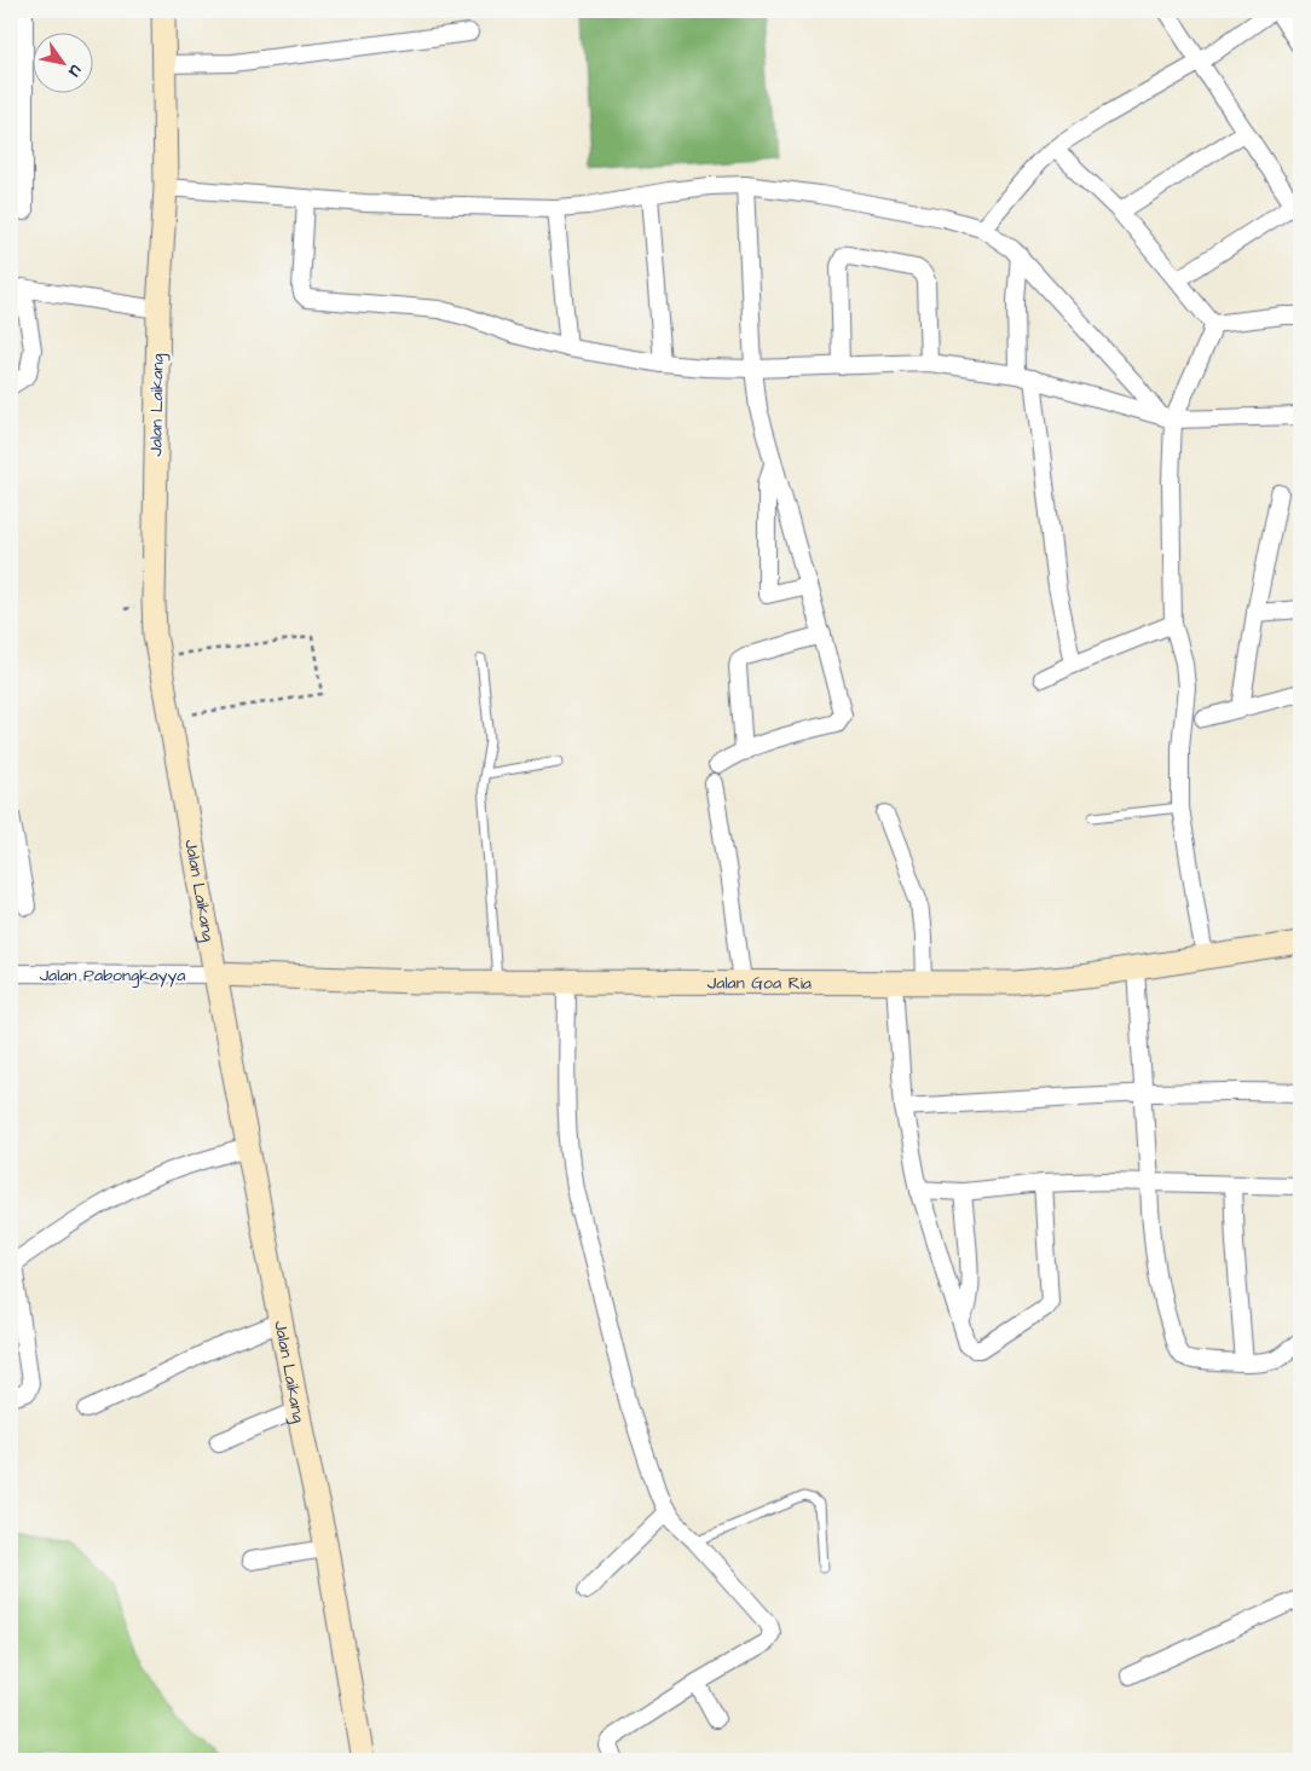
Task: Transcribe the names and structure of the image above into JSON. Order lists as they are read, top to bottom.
{
  "streets": {
    "main road": ["Jalan Laikang", "Jalan Goa Ria"],
    "street": ["Jalan Pabongkayya"]
  },
  "crossings": [
    ["Jalan Laikang", "Jalan Pabongkayya"],
    ["Jalan Laikang", "Jalan Goa Ria"],
    ["Jalan Pabongkayya", "Jalan Goa Ria"]
  ],
  "north": "bottom right"
}
